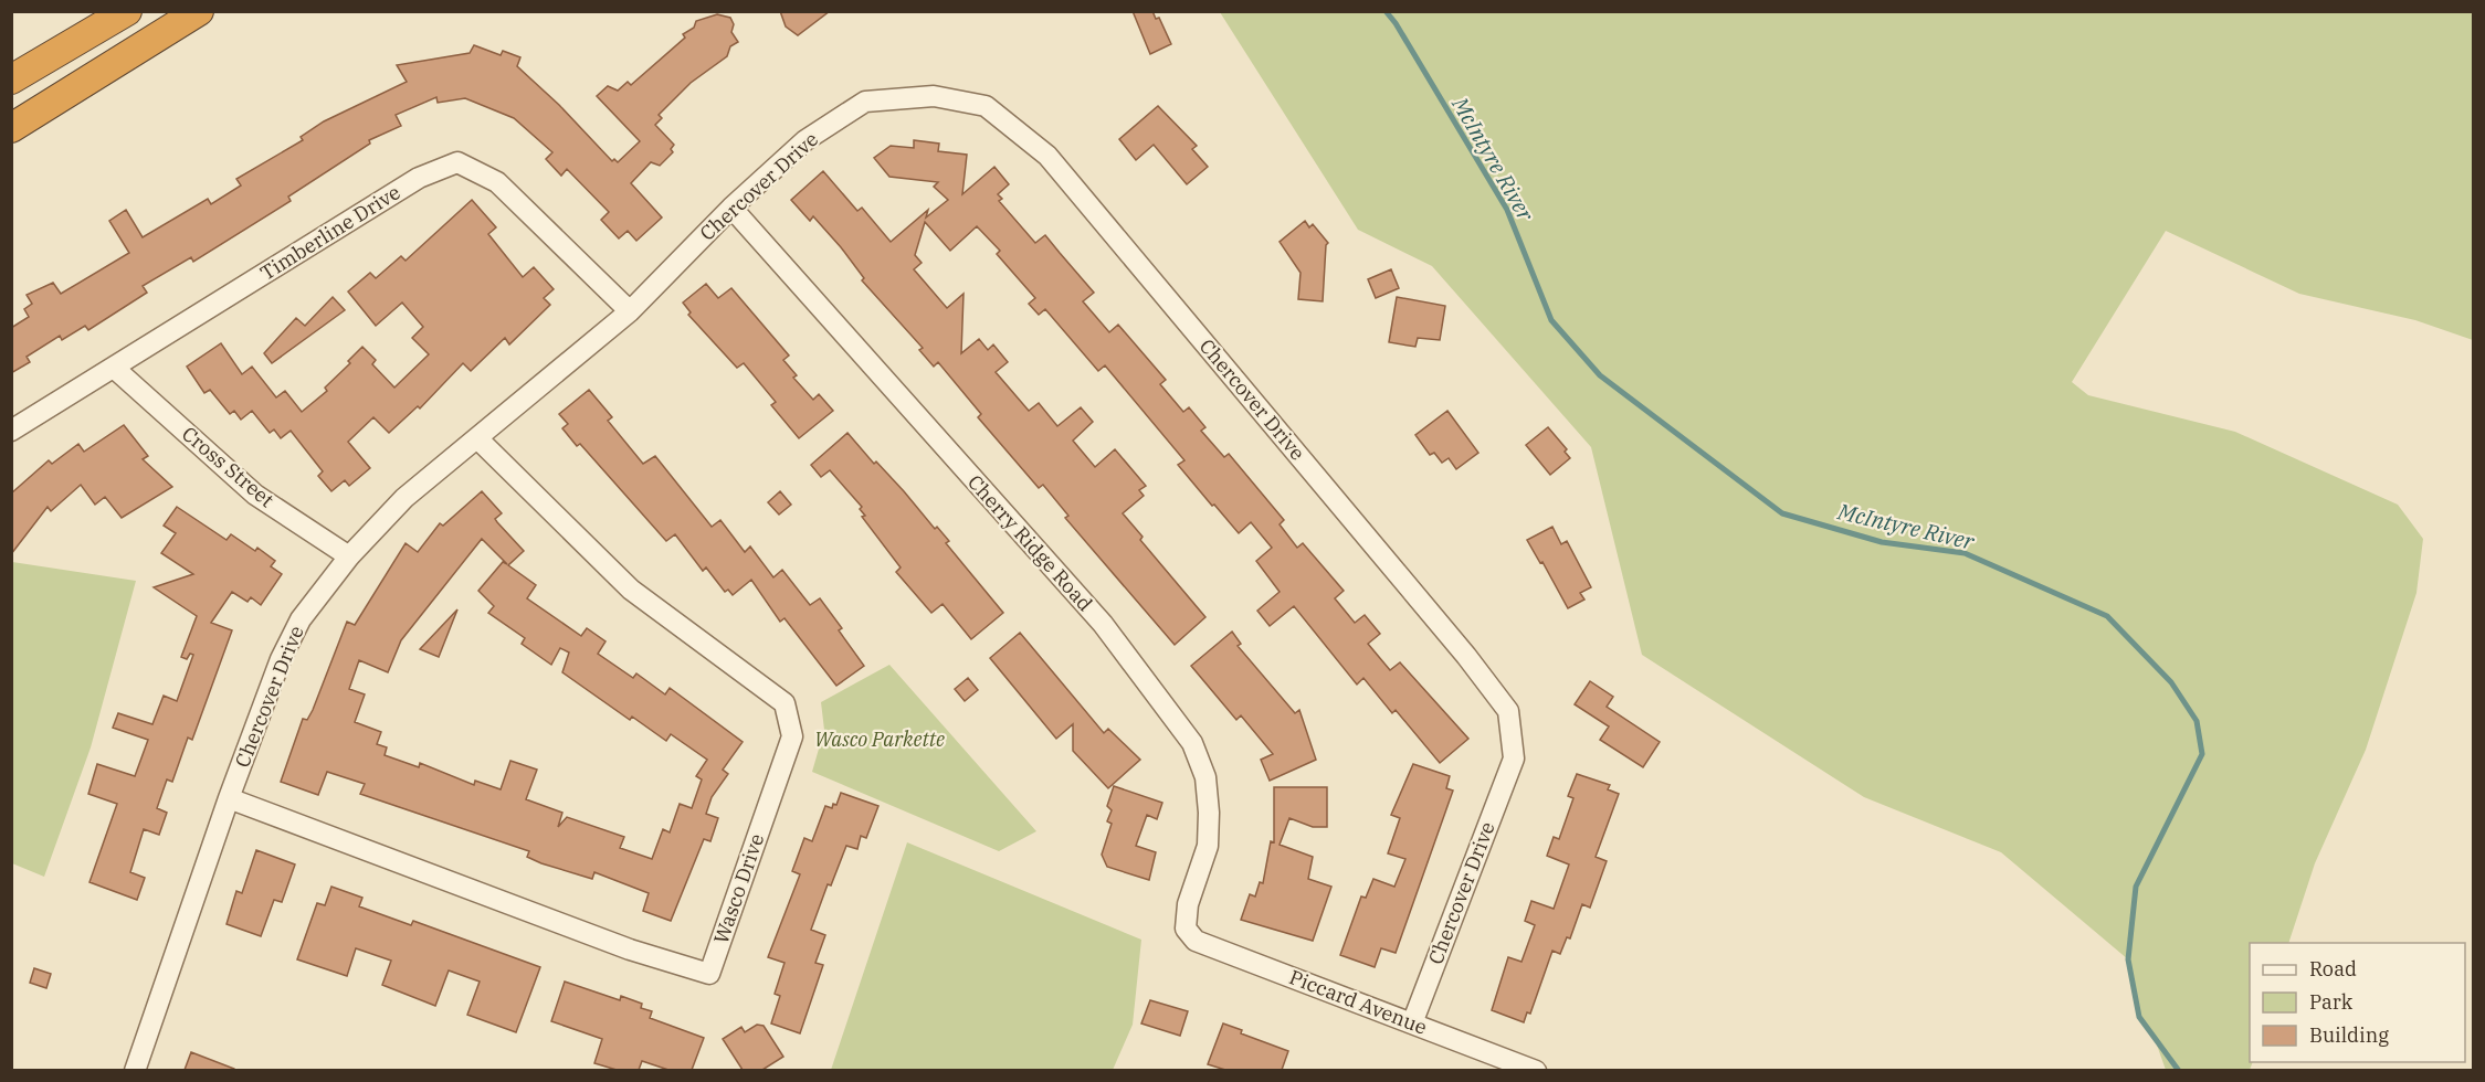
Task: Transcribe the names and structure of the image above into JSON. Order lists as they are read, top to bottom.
{
  "streets": {
    "street": [
      "Chercover Drive",
      "Timberline Drive",
      "Cross Street",
      "Cherry Ridge Road",
      "Wasco Drive",
      "Piccard Avenue"
    ]
  },
  "crossings": [
    ["Chercover Drive", "Timberline Drive"],
    ["Chercover Drive", "Cross Street"],
    ["Chercover Drive", "Cherry Ridge Road"],
    ["Chercover Drive", "Wasco Drive"],
    ["Chercover Drive", "Piccard Avenue"],
    ["Timberline Drive", "Cross Street"],
    ["Cherry Ridge Road", "Piccard Avenue"]
  ],
  "water": ["McIntyre River"],
  "parks": ["Wasco Parkette"],
  "legend": ["Road", "Park", "Building"]
}
